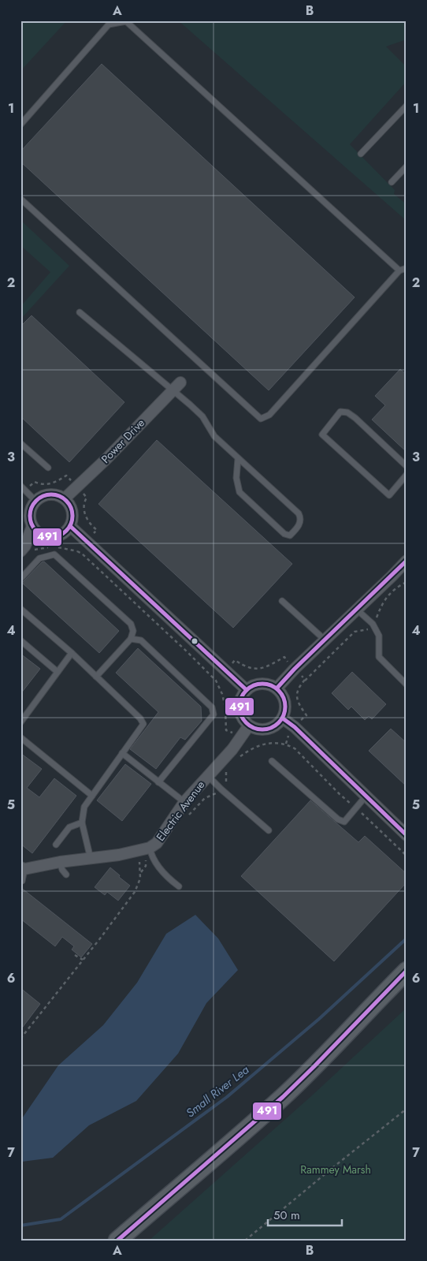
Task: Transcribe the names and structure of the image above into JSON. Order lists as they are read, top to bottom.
{
  "streets": {
    "street": ["Power Drive", "Electric Avenue"]
  },
  "water": ["Small River Lea"],
  "parks": ["Rammey Marsh"],
  "lines": ["transit line 491"],
  "scale_bar": "50 m",
  "grid": {
    "columns": ["A", "B"],
    "rows": [
      "1",
      "2",
      "3",
      "4",
      "5",
      "6",
      "7"
    ]
  }
}
